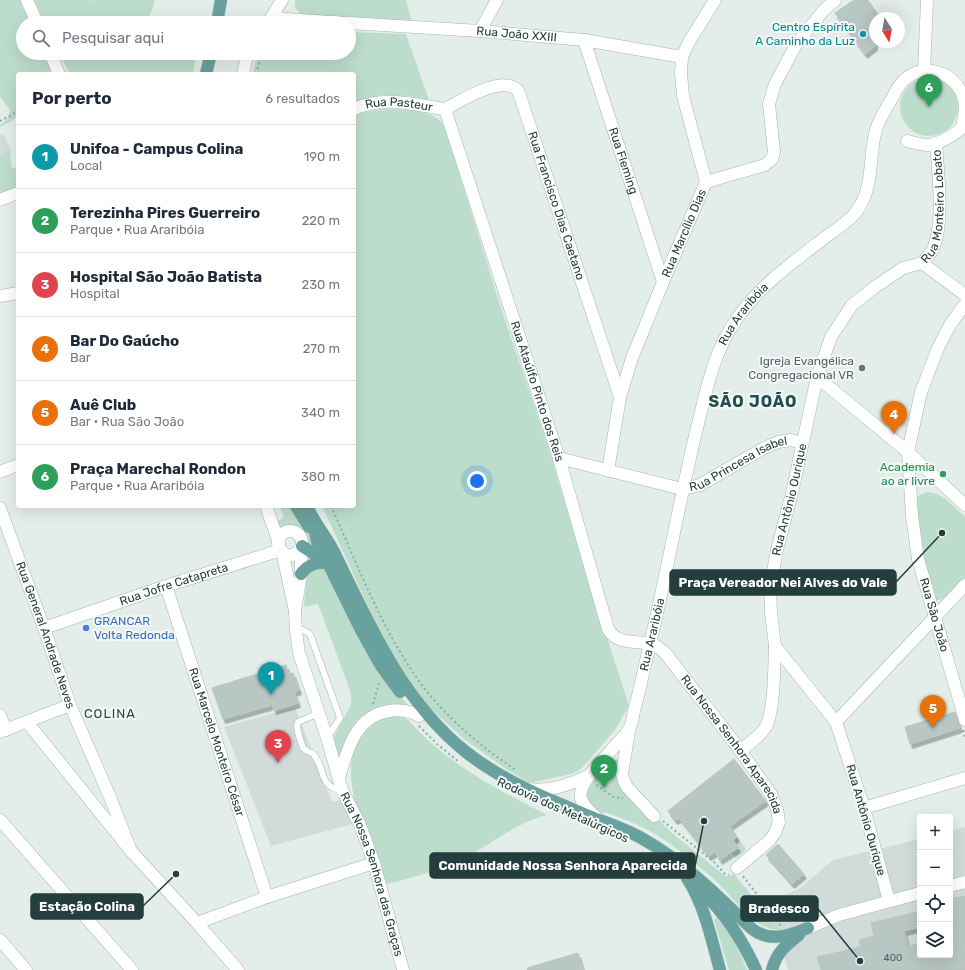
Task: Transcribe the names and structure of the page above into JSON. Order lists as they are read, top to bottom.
{
  "streets": {
    "main road": ["Rodovia dos Metalúrgicos"],
    "street": [
      "Rua João XXIII",
      "Rua Pasteur",
      "Rua Fleming",
      "Rua Monteiro Lobato",
      "Rua Francisco Dias Caetano",
      "Rua Marcílio Dias",
      "Rua Araribóia",
      "Rua Ataúlfo Pinto dos Reis",
      "Rua Princesa Isabel",
      "Rua Antônio Ourique",
      "Rua Jofre Catapreta",
      "Rua São João",
      "Rua General Andrade Neves",
      "Rua Marcelo Monteiro César",
      "Rua Nossa Senhora Aparecida",
      "Rua Nossa Senhora das Graças"
    ]
  },
  "crossings": [
    ["Rua João XXIII", "Rua Fleming"],
    ["Rua João XXIII", "Rua Marcílio Dias"],
    ["Rua Pasteur", "Rua Francisco Dias Caetano"],
    ["Rua Pasteur", "Rua Ataúlfo Pinto dos Reis"],
    ["Rua Fleming", "Rua Marcílio Dias"],
    ["Rua Monteiro Lobato", "Rua Araribóia"],
    ["Rua Monteiro Lobato", "Rua Antônio Ourique"],
    ["Rua Francisco Dias Caetano", "Rua Marcílio Dias"],
    ["Rua Francisco Dias Caetano", "Rua Ataúlfo Pinto dos Reis"],
    ["Rua Marcílio Dias", "Rua Princesa Isabel"],
    ["Rua Araribóia", "Rua Ataúlfo Pinto dos Reis"],
    ["Rua Araribóia", "Rua Princesa Isabel"],
    ["Rua Araribóia", "Rua Nossa Senhora Aparecida"],
    ["Rua Ataúlfo Pinto dos Reis", "Rua Princesa Isabel"],
    ["Rua Ataúlfo Pinto dos Reis", "Rua Nossa Senhora Aparecida"],
    ["Rua Princesa Isabel", "Rua Antônio Ourique"],
    ["Rua Jofre Catapreta", "Rua General Andrade Neves"],
    ["Rua Jofre Catapreta", "Rua Marcelo Monteiro César"],
    ["Rua Jofre Catapreta", "Rua Nossa Senhora das Graças"],
    ["Rodovia dos Metalúrgicos", "Rua Nossa Senhora das Graças"]
  ],
  "districts": ["SÃO JOÃO", "COLINA"],
  "places": [
    "Centro Espírita A Caminho da Luz",
    "Igreja Evangélica Congregacional VR",
    "Academia ao ar livre",
    "Praça Vereador Nei Alves do Vale",
    "GRANCAR Volta Redonda",
    "Comunidade Nossa Senhora Aparecida",
    "Estação Colina",
    "Bradesco"
  ],
  "house_numbers": ["400"],
  "north": "bottom",
  "page": {
    "search": "Pesquisar aqui",
    "heading": ["Por perto", "6 resultados"],
    "pins": [
      "6",
      "4",
      "1",
      "5",
      "3",
      "2"
    ],
    "list": [
      {
        "mark": "1",
        "name": "Unifoa - Campus Colina",
        "note": "Local",
        "value": "190 m"
      },
      {
        "mark": "2",
        "name": "Terezinha Pires Guerreiro",
        "note": "Parque · Rua Araribóia",
        "value": "220 m"
      },
      {
        "mark": "3",
        "name": "Hospital São João Batista",
        "note": "Hospital",
        "value": "230 m"
      },
      {
        "mark": "4",
        "name": "Bar Do Gaúcho",
        "note": "Bar",
        "value": "270 m"
      },
      {
        "mark": "5",
        "name": "Auê Club",
        "note": "Bar · Rua São João",
        "value": "340 m"
      },
      {
        "mark": "6",
        "name": "Praça Marechal Rondon",
        "note": "Parque · Rua Araribóia",
        "value": "380 m"
      }
    ],
    "map_buttons": ["+", "−"]
  }
}
